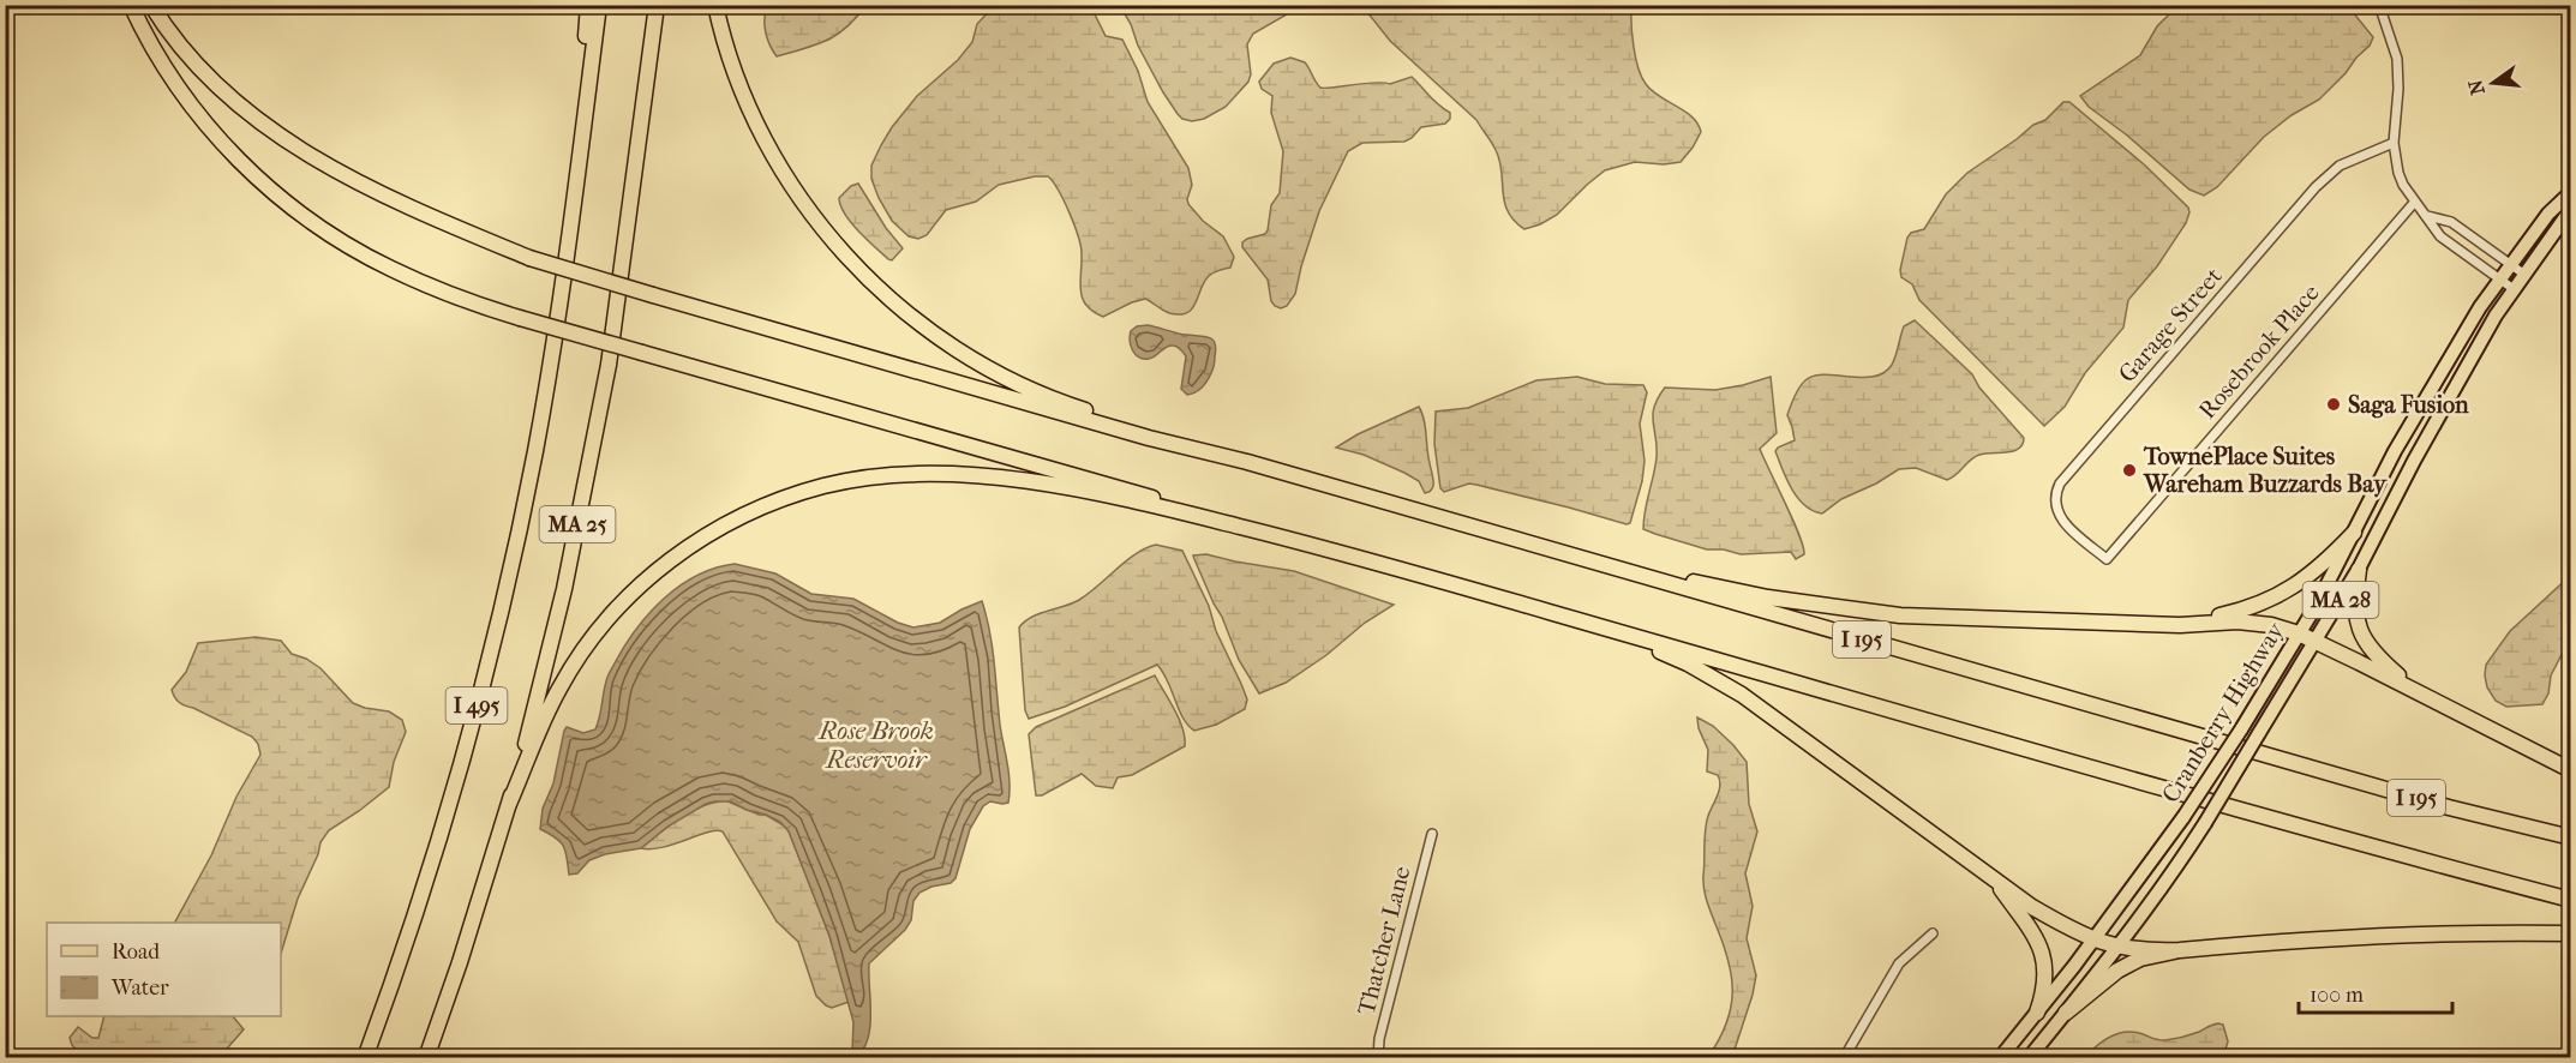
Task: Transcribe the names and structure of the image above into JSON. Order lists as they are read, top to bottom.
{
  "streets": {
    "highway": ["MA 25", "I 195", "I 495"],
    "main road": ["MA 28", "Cranberry Highway"],
    "street": ["Garage Street", "Rosebrook Place", "Thatcher Lane"]
  },
  "crossings": [
    ["Garage Street", "Rosebrook Place"]
  ],
  "water": ["Rose Brook Reservoir"],
  "places": ["Saga Fusion", "TownePlace Suites Wareham Buzzards Bay"],
  "legend": ["Road", "Water"],
  "scale_bar": "100 m",
  "north": "left"
}
